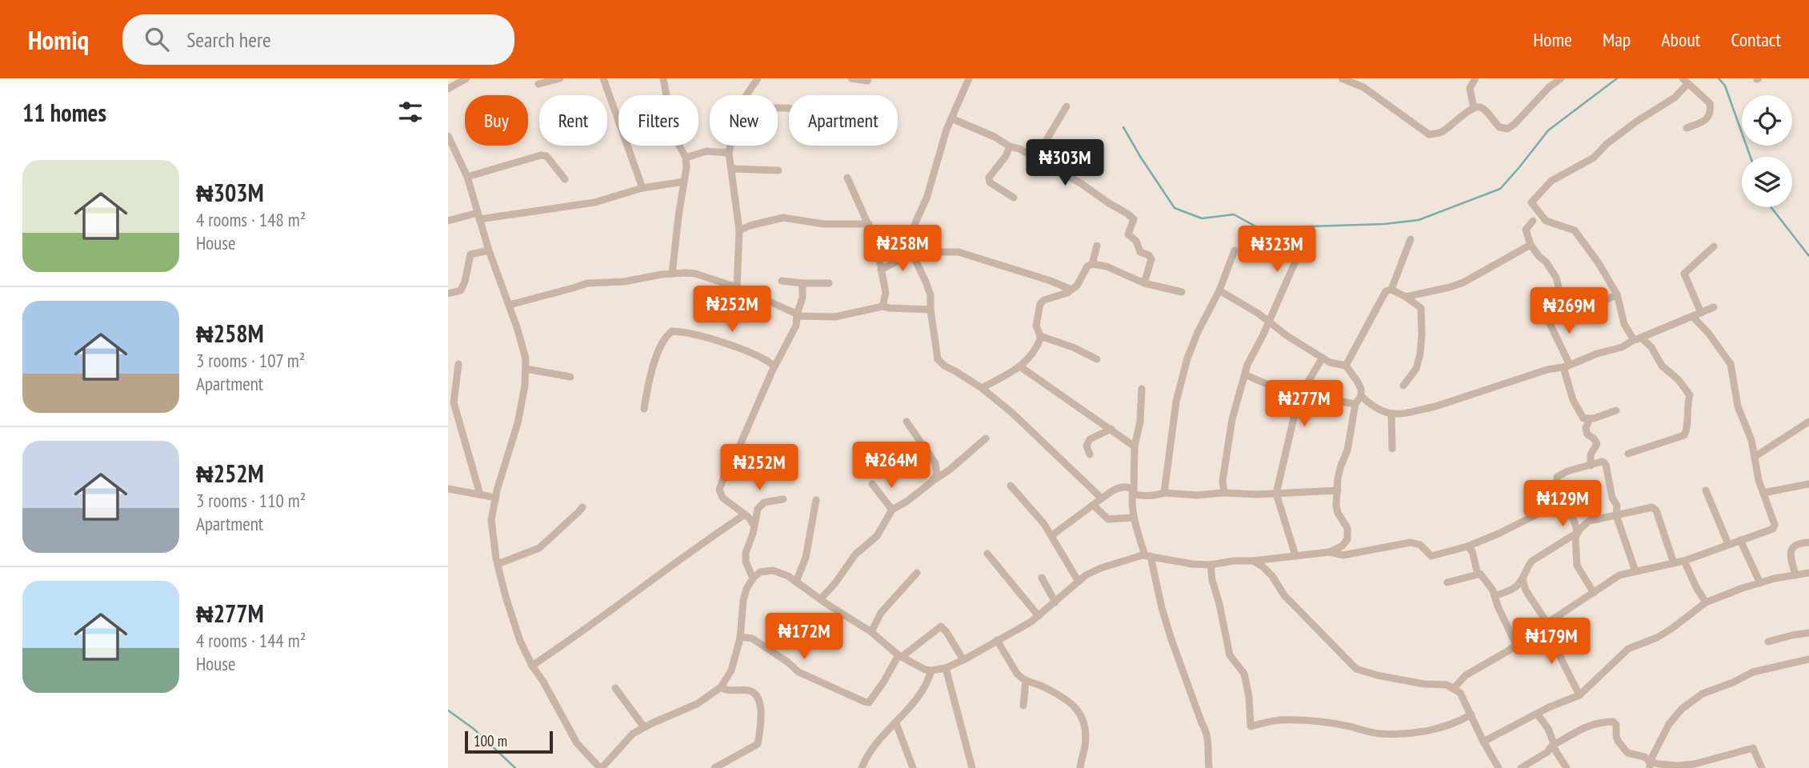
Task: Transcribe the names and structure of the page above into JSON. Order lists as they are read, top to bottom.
{
  "scale_bar": "100 m",
  "page": {
    "header": "Homiq",
    "search": "Search here",
    "nav": [
      "Home",
      "Map",
      "About",
      "Contact"
    ],
    "heading": "11 homes",
    "chip": [
      "Buy",
      "Rent",
      "Filters",
      "New",
      "Apartment"
    ],
    "price": [
      "₦303M",
      "₦258M",
      "₦323M",
      "₦252M",
      "₦269M",
      "₦277M",
      "₦264M",
      "₦252M",
      "₦129M",
      "₦172M",
      "₦179M"
    ],
    "list": [
      {
        "name": "₦303M",
        "note": "4 rooms · 148 m² · House"
      },
      {
        "name": "₦258M",
        "note": "3 rooms · 107 m² · Apartment"
      },
      {
        "name": "₦252M",
        "note": "3 rooms · 110 m² · Apartment"
      },
      {
        "name": "₦277M",
        "note": "4 rooms · 144 m² · House"
      }
    ],
    "scale": "100 m"
  }
}
